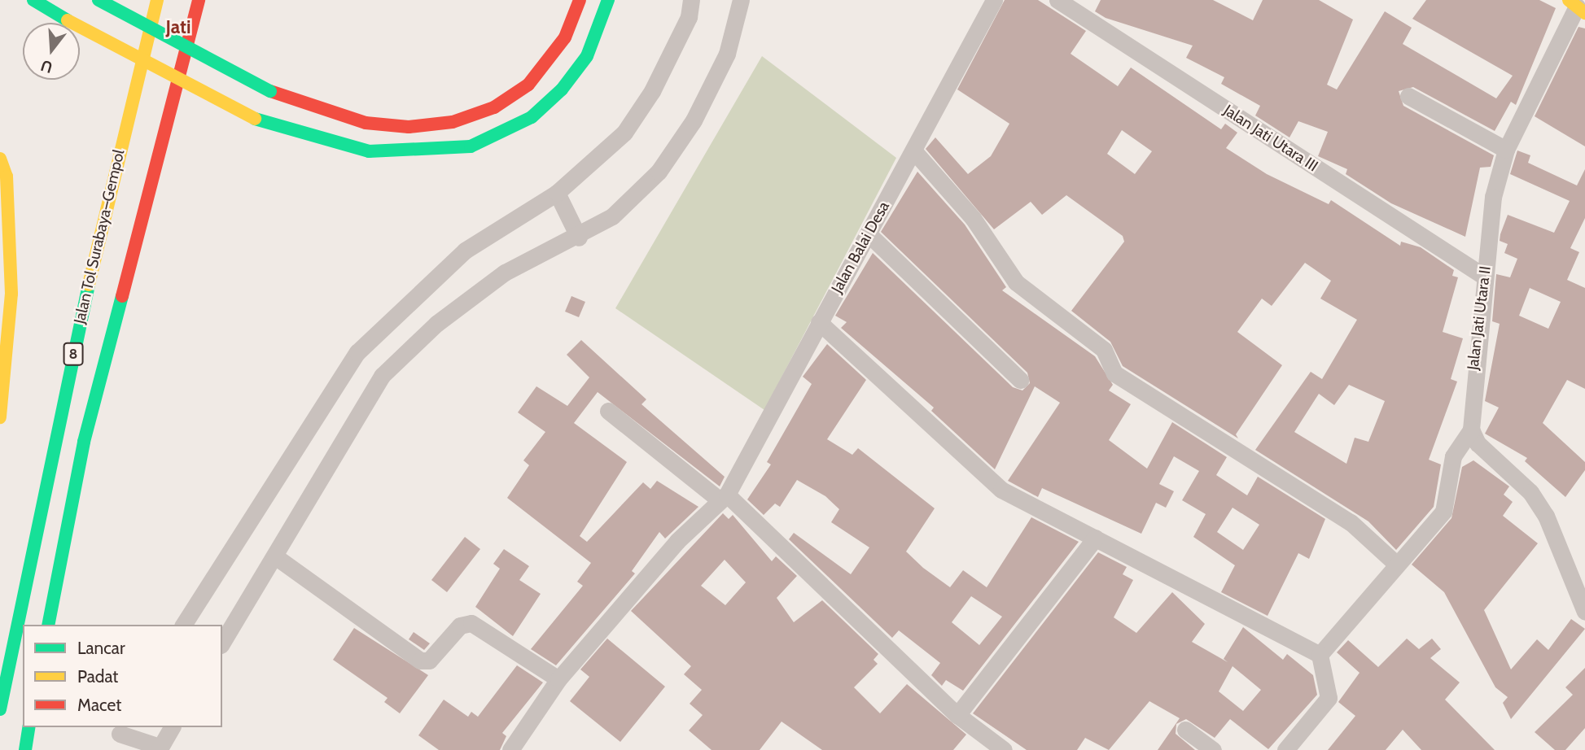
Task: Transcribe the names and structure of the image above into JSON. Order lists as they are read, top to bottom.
{
  "streets": {
    "highway": ["Jalan Tol Surabaya–Gempol", "8"],
    "street": ["Jalan Jati Utara III", "Jalan Balai Desa", "Jalan Jati Utara II"]
  },
  "crossings": [
    ["Jalan Jati Utara III", "Jalan Jati Utara II"]
  ],
  "districts": ["Jati"],
  "legend": ["Lancar", "Padat", "Macet"],
  "north": "bottom"
}
